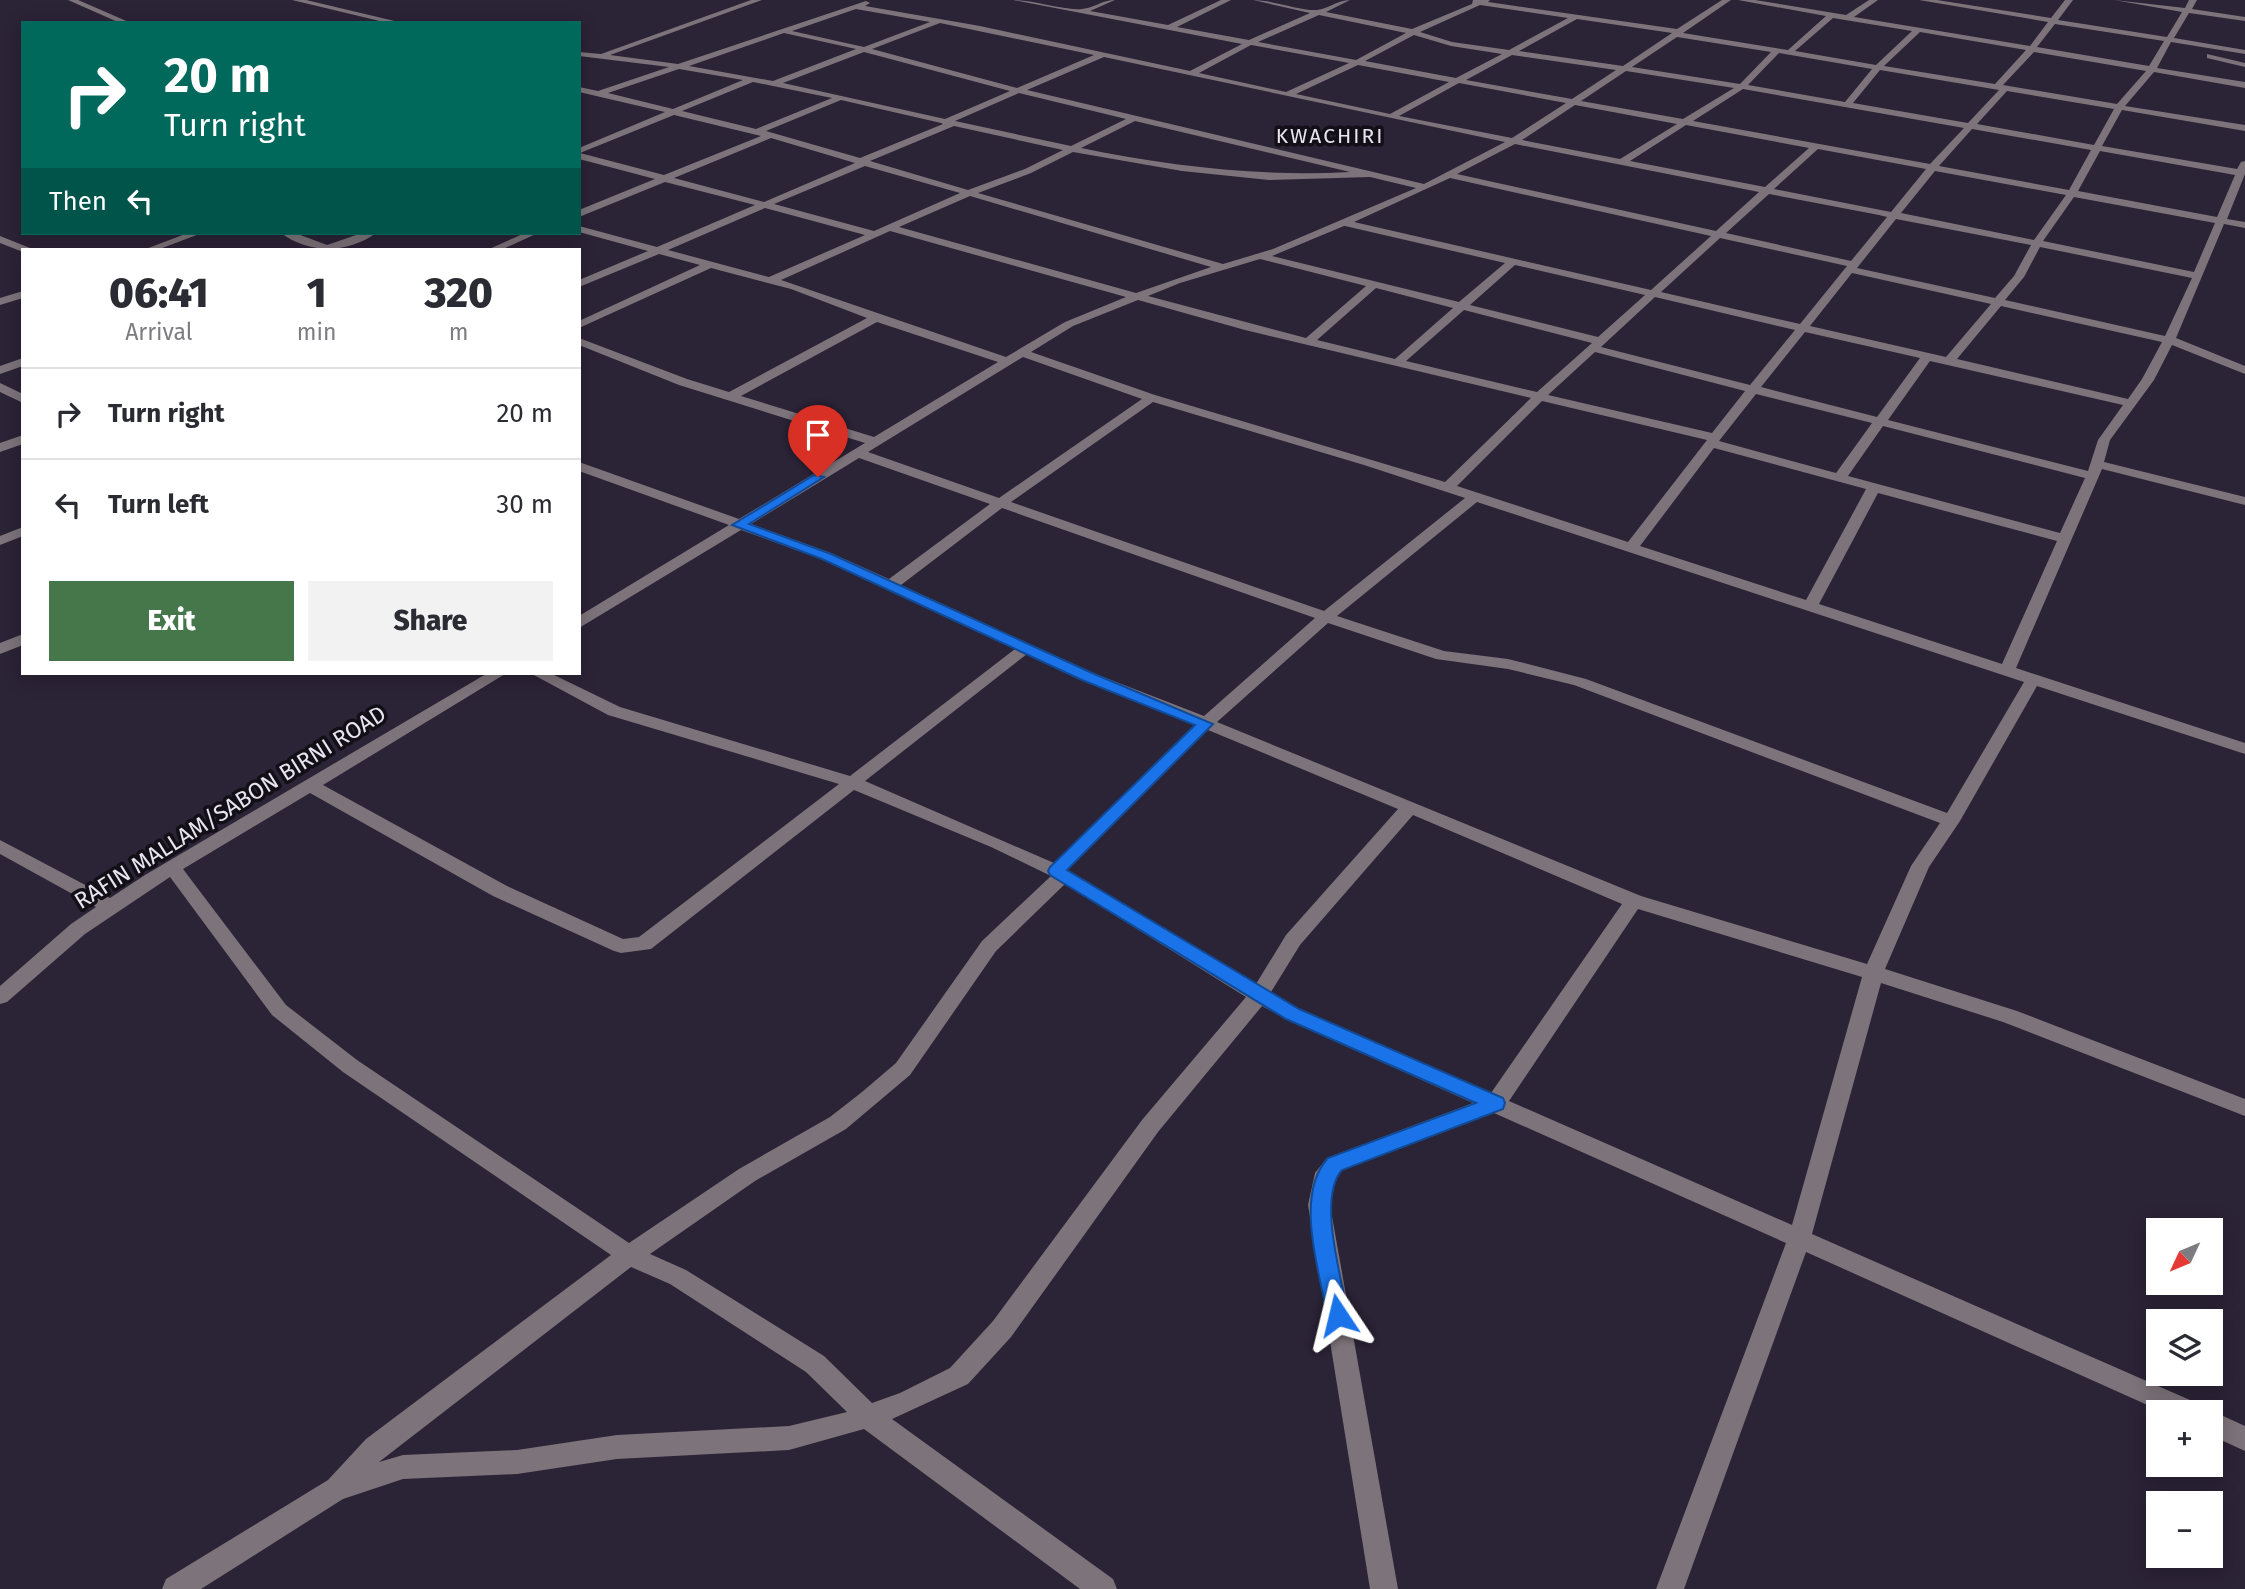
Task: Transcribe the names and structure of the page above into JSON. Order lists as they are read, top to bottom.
{
  "streets": {
    "street": ["RAFIN MALLAM/SABON BIRNI ROAD"]
  },
  "districts": ["KWACHIRI"],
  "north": "bottom left",
  "page": {
    "turn": ["20 m", "Turn right"],
    "then": "Then",
    "eta": [
      "06:41",
      "Arrival",
      "1",
      "min",
      "320",
      "m"
    ],
    "list": [
      {
        "name": "Turn right",
        "value": "20 m"
      },
      {
        "name": "Turn left",
        "value": "30 m"
      }
    ],
    "buttons": ["Exit", "Share"],
    "map_buttons": ["+", "−"]
  }
}
